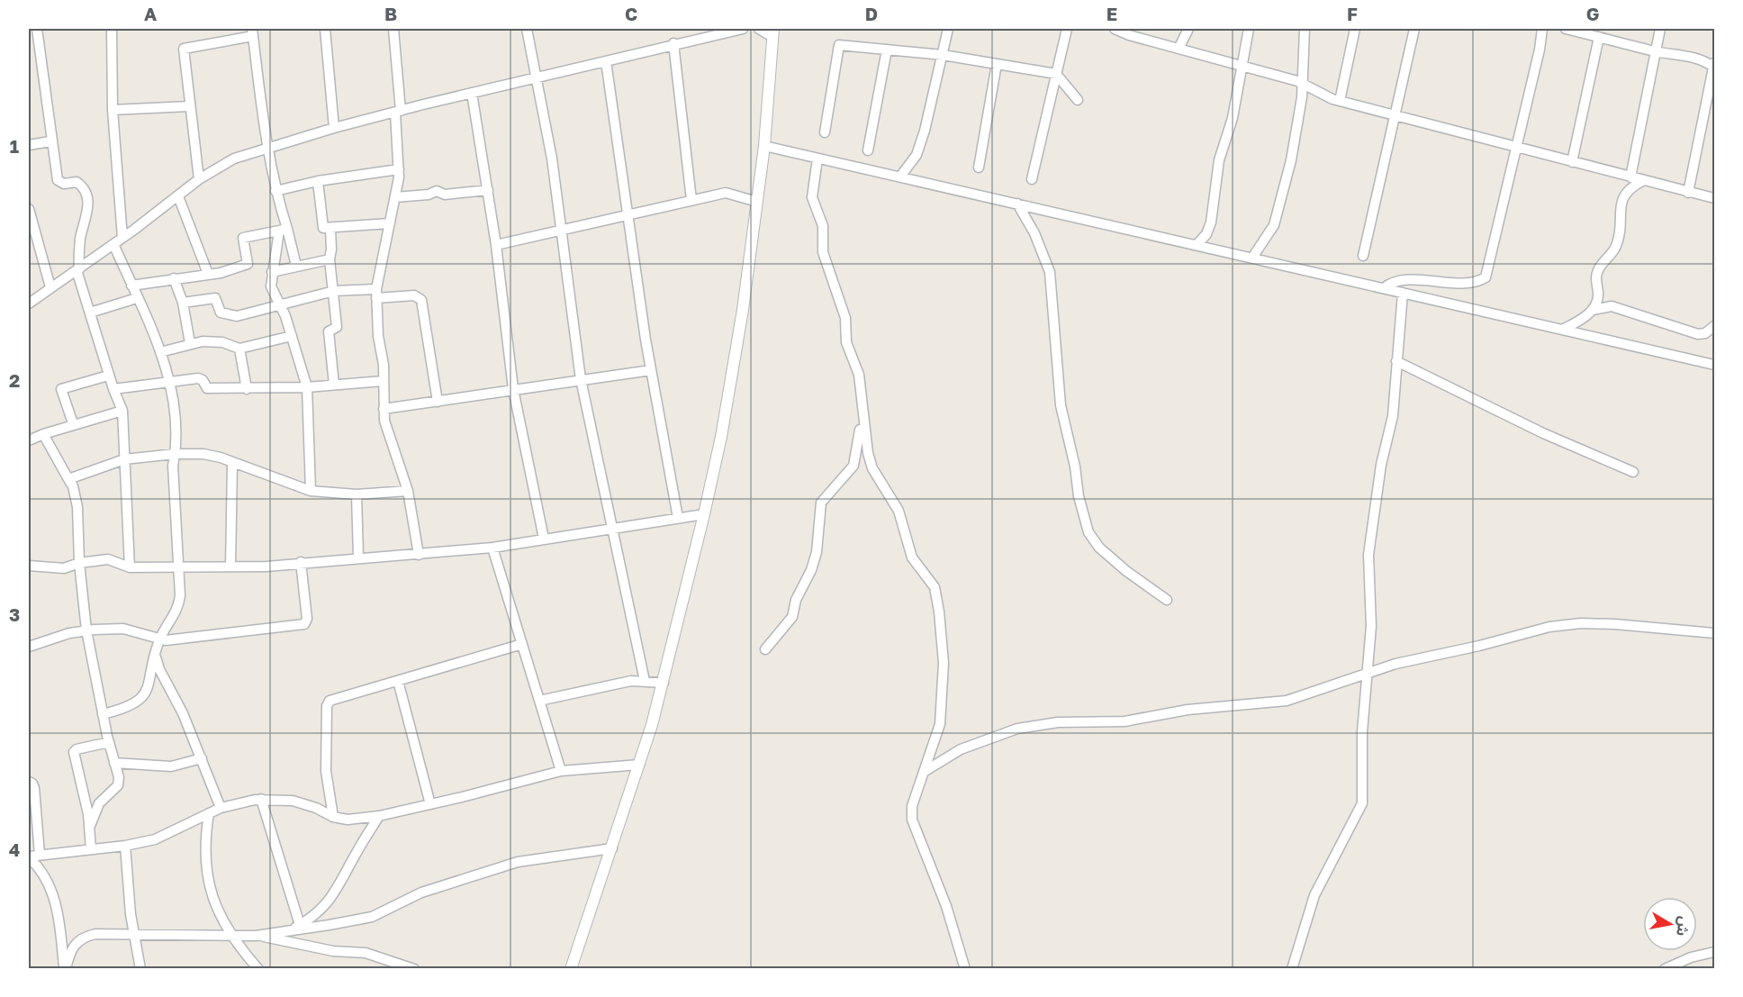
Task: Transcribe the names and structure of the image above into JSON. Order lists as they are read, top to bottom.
{
  "north": "right",
  "grid": {
    "columns": [
      "A",
      "B",
      "C",
      "D",
      "E",
      "F",
      "G"
    ],
    "rows": [
      "1",
      "2",
      "3",
      "4"
    ]
  }
}
